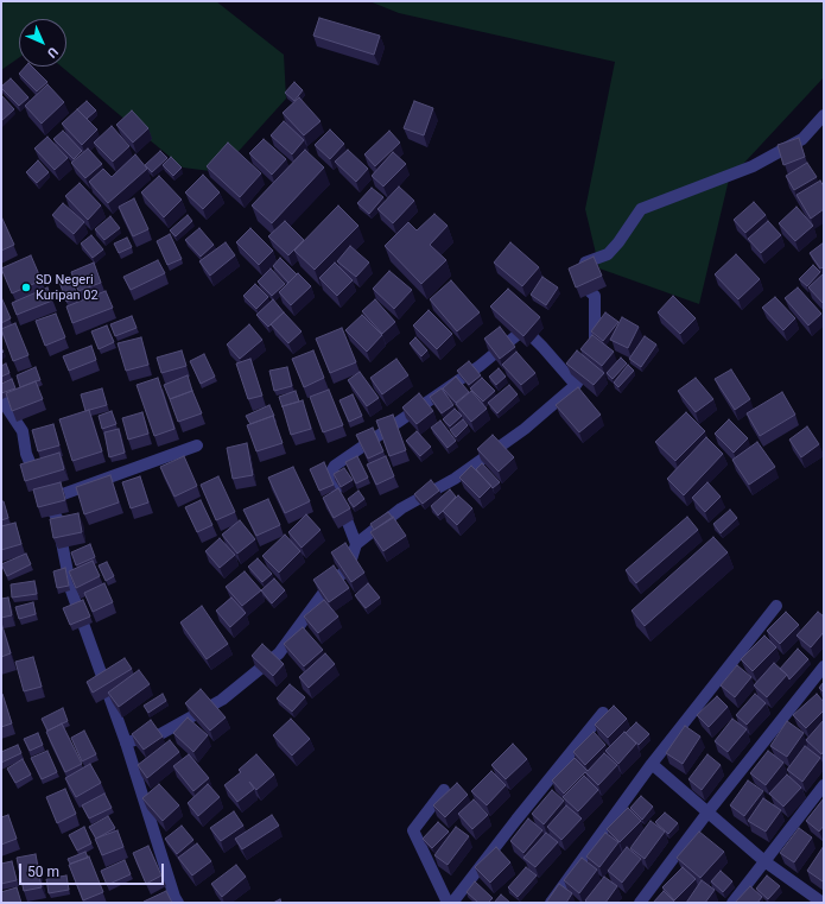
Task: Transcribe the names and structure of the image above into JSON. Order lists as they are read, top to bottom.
{
  "places": ["SD Negeri Kuripan 02"],
  "scale_bar": "50 m",
  "north": "bottom right"
}
